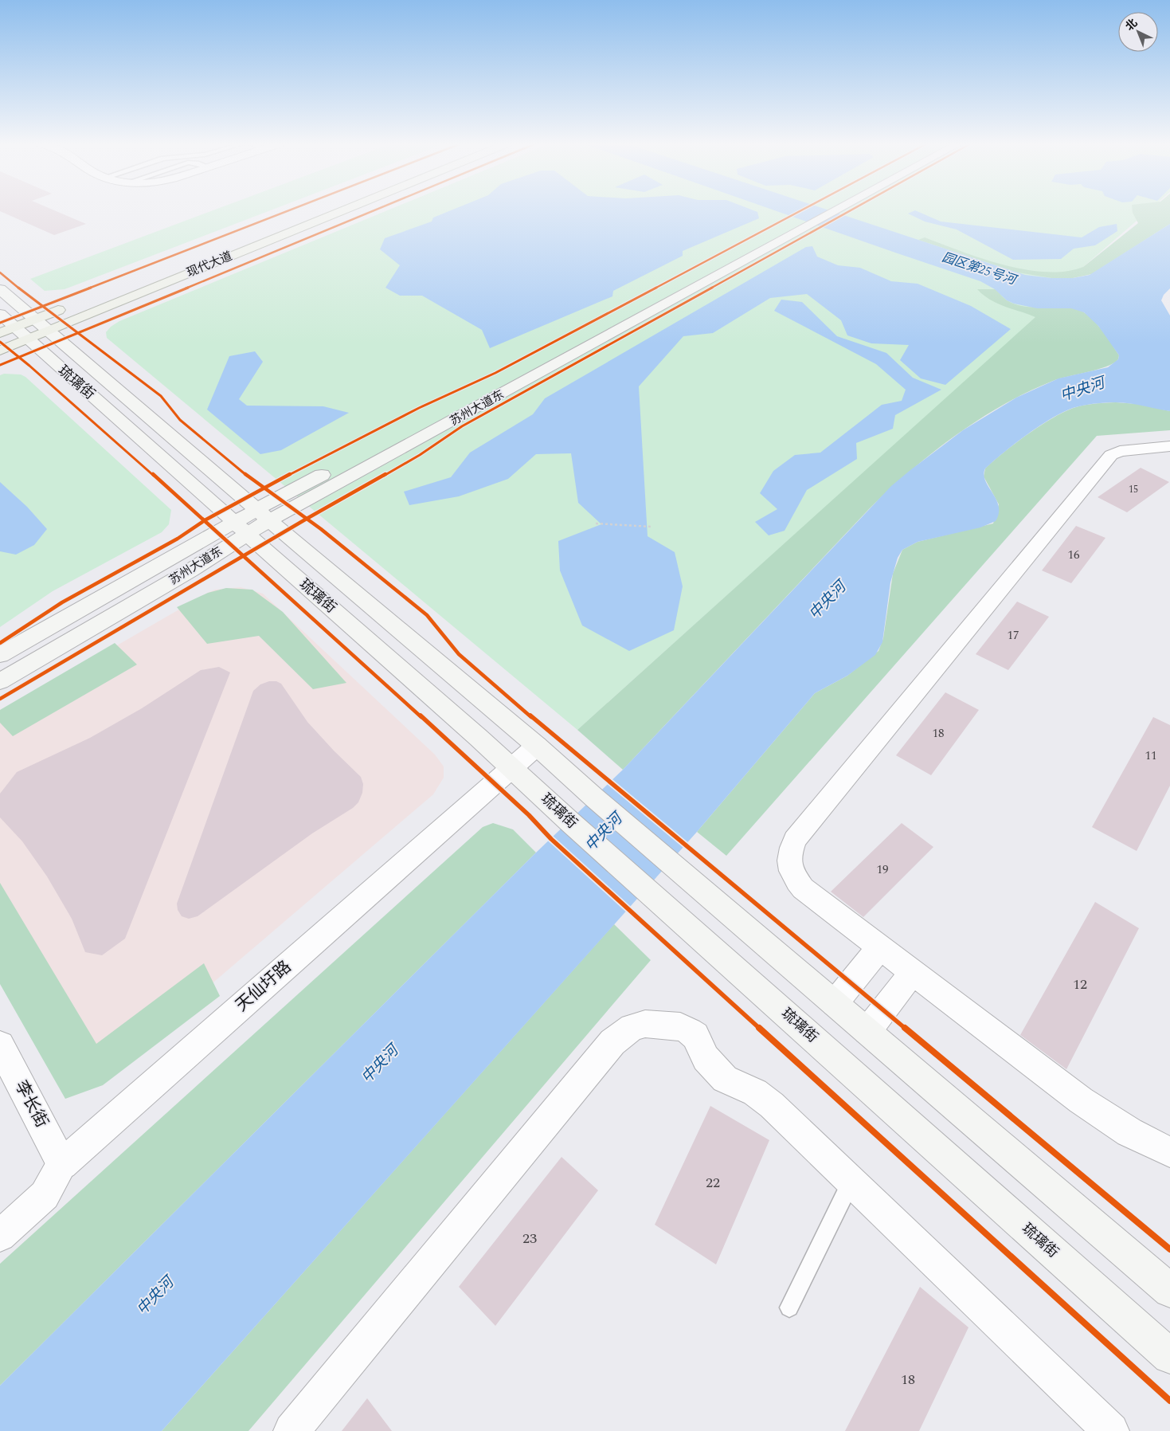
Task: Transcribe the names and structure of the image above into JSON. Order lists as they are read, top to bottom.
{
  "streets": {
    "main road": ["现代大道", "琉璃街", "苏州大道东"],
    "street": ["天仙圩路", "李长街"]
  },
  "crossings": [
    ["现代大道", "琉璃街"],
    ["琉璃街", "苏州大道东"],
    ["琉璃街", "天仙圩路"],
    ["天仙圩路", "李长街"]
  ],
  "water": ["园区第25号河", "中央河"],
  "house_numbers": [
    "15",
    "16",
    "17",
    "18",
    "11",
    "19",
    "12",
    "22",
    "23",
    "18"
  ],
  "north": "top left"
}
